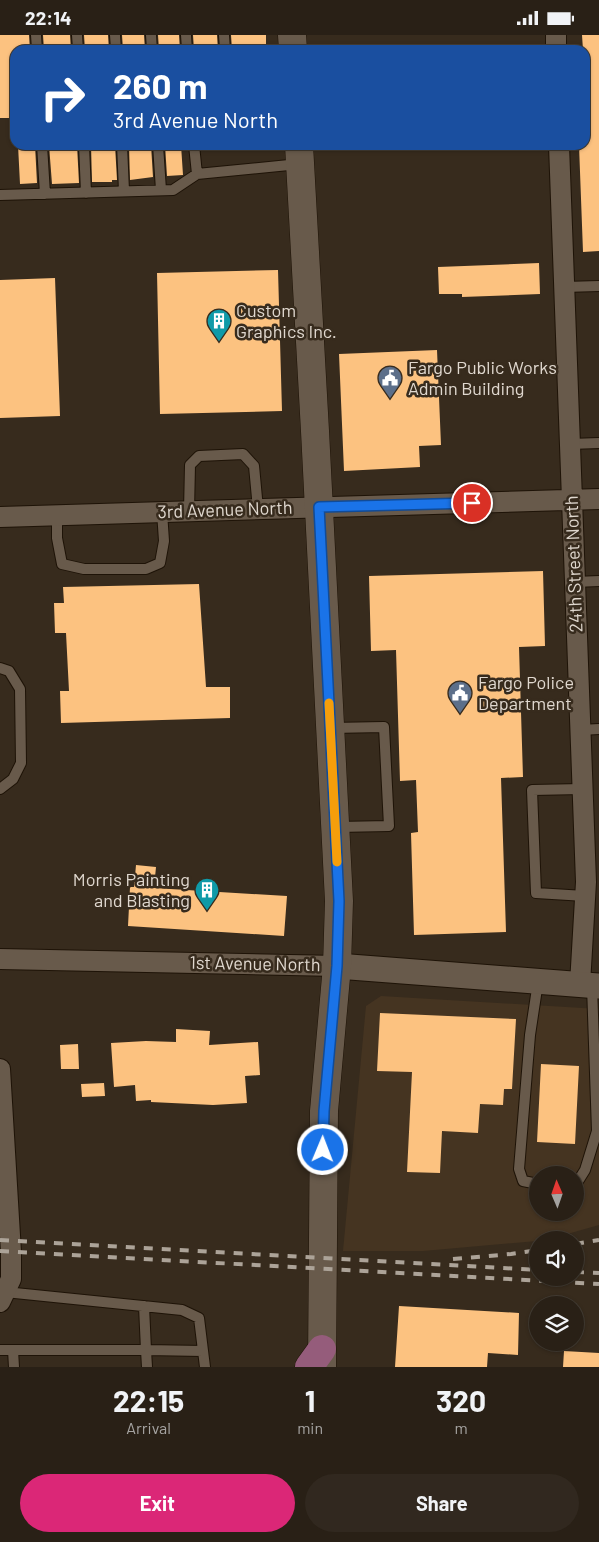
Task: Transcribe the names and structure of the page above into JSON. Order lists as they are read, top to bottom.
{
  "streets": {
    "street": ["3rd Avenue North", "24th Street North", "1st Avenue North"]
  },
  "crossings": [
    ["3rd Avenue North", "24th Street North"],
    ["24th Street North", "1st Avenue North"]
  ],
  "places": {
    "building": ["Custom Graphics Inc.", "Morris Painting and Blasting"],
    "public building": ["Fargo Public Works Admin Building", "Fargo Police Department"]
  },
  "north": "top",
  "page": {
    "status": "22:14",
    "turn": ["260 m", "3rd Avenue North"],
    "eta": [
      "22:15",
      "Arrival",
      "1",
      "min",
      "320",
      "m"
    ],
    "buttons": ["Exit", "Share"]
  }
}
